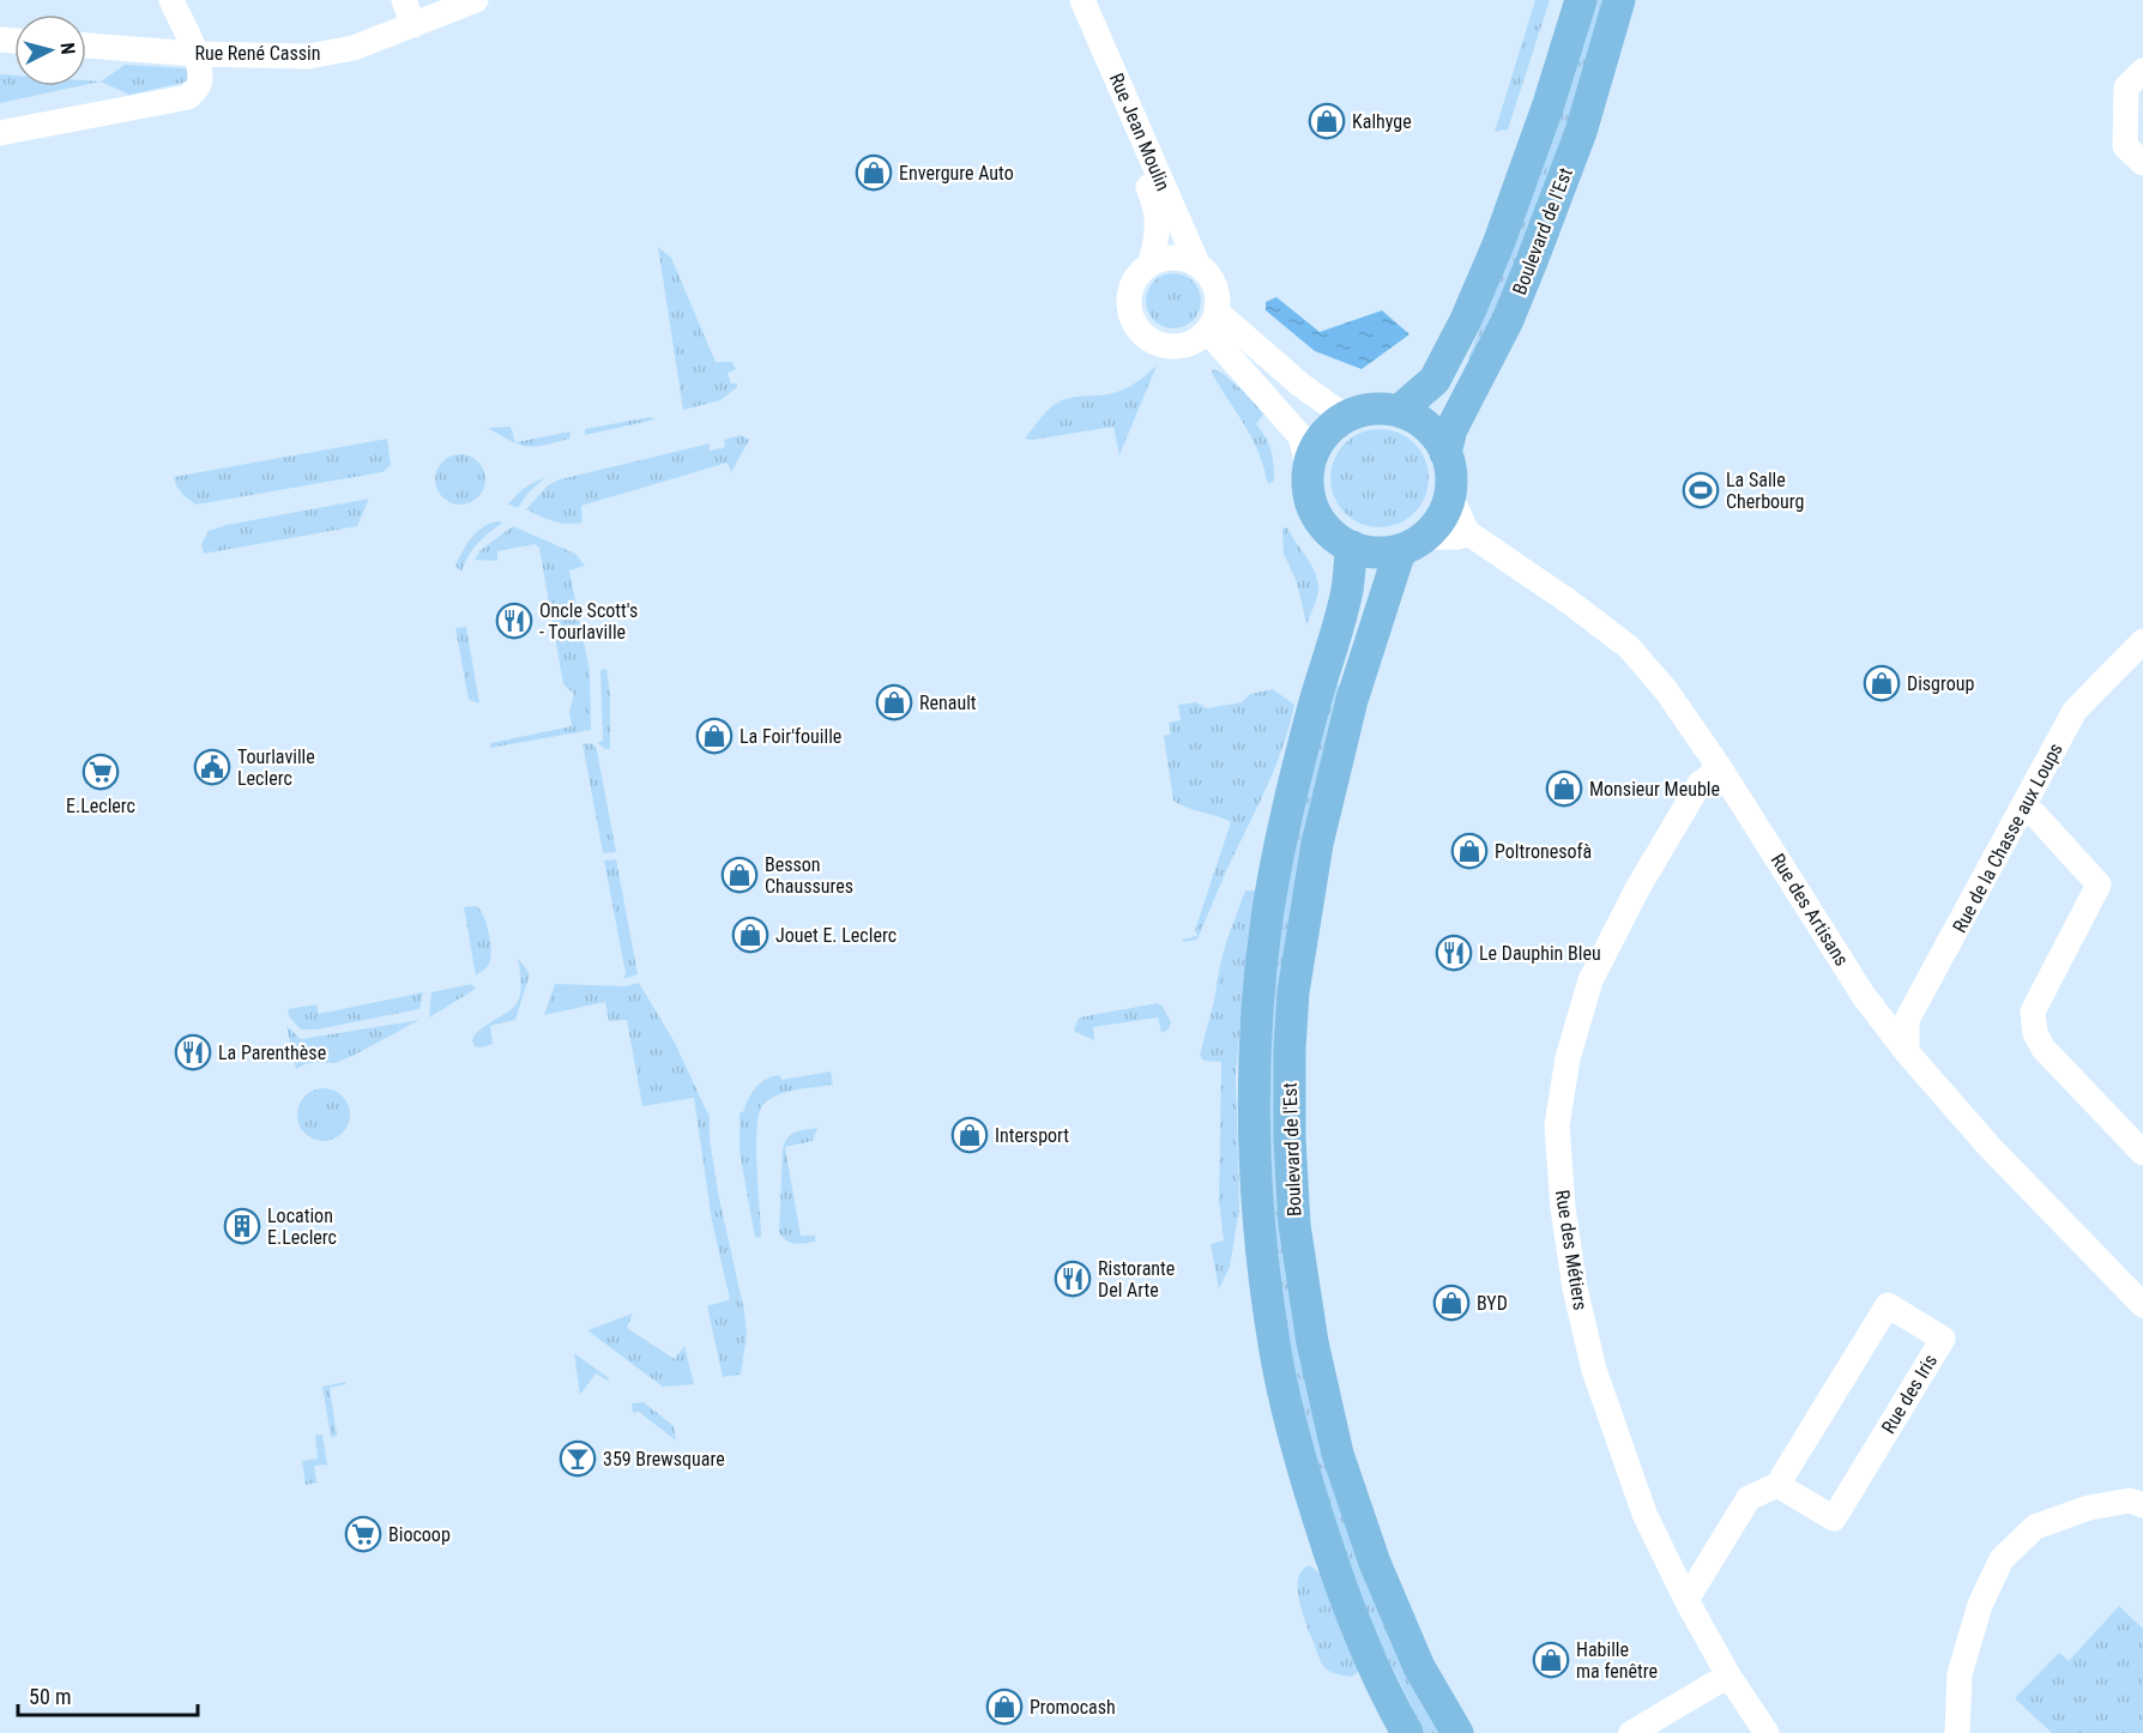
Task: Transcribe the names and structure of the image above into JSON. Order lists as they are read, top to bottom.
{
  "streets": {
    "main road": ["Boulevard de l'Est"],
    "street": [
      "Rue René Cassin",
      "Rue Jean Moulin",
      "Rue de la Chasse aux Loups",
      "Rue des Artisans",
      "Rue des Métiers",
      "Rue des Iris"
    ]
  },
  "crossings": [
    ["Rue de la Chasse aux Loups", "Rue des Artisans"],
    ["Rue des Artisans", "Rue des Métiers"]
  ],
  "places": {
    "shop": [
      "Kalhyge",
      "Envergure Auto",
      "Disgroup",
      "Renault",
      "La Foir'fouille",
      "Monsieur Meuble",
      "Poltronesofà",
      "Besson Chaussures",
      "Jouet E. Leclerc",
      "Intersport",
      "BYD",
      "Habille ma fenêtre",
      "Promocash"
    ],
    "sports": ["La Salle Cherbourg"],
    "restaurant": [
      "Oncle Scott's - Tourlaville",
      "Le Dauphin Bleu",
      "La Parenthèse",
      "Ristorante Del Arte"
    ],
    "public building": ["Tourlaville Leclerc"],
    "supermarket": ["E.Leclerc", "Biocoop"],
    "building": ["Location E.Leclerc"],
    "bar": ["359 Brewsquare"]
  },
  "scale_bar": "50 m",
  "north": "right"
}
